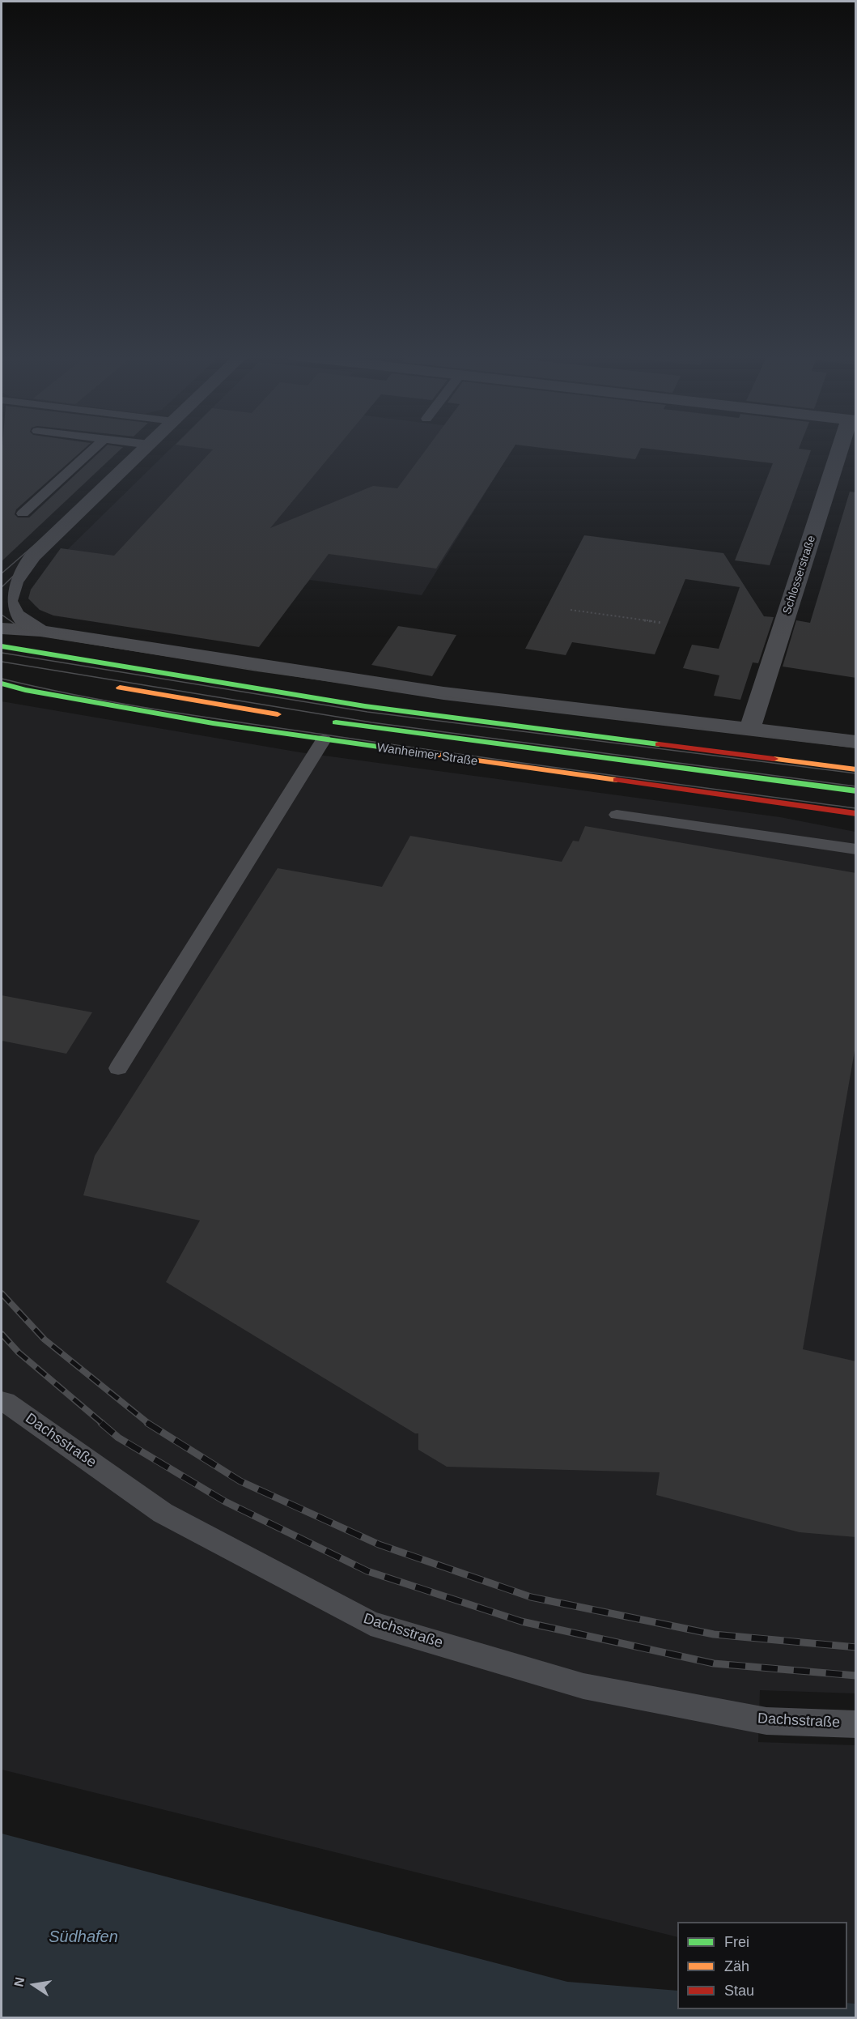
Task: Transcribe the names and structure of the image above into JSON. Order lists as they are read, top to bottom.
{
  "streets": {
    "street": ["Schlosserstraße", "Wanheimer Straße"],
    "lane": ["Dachsstraße"]
  },
  "water": ["Südhafen"],
  "legend": ["Frei", "Zäh", "Stau"],
  "north": "left"
}
